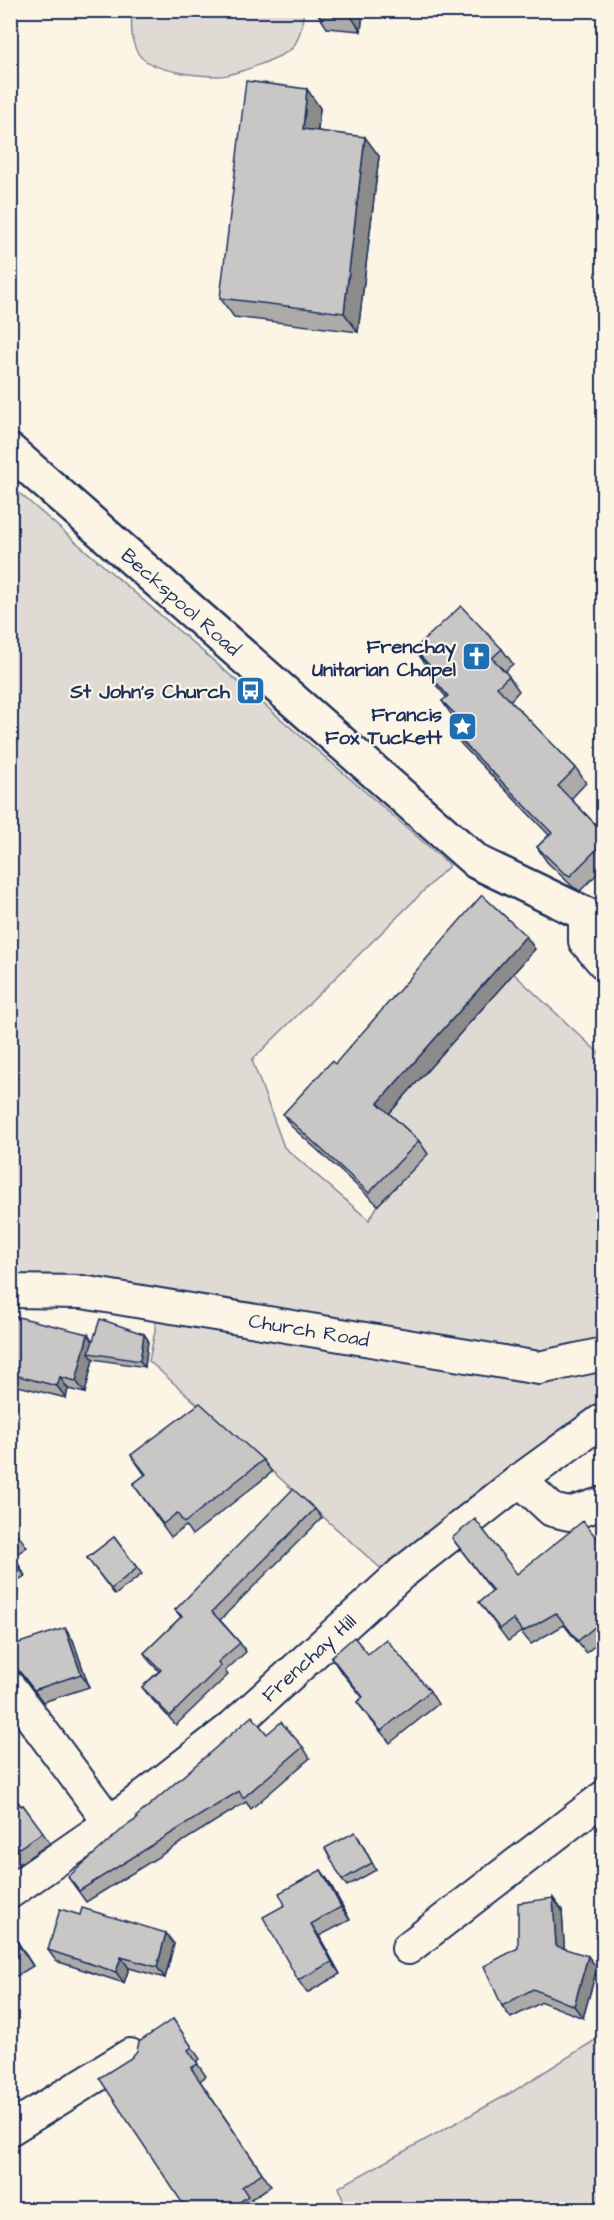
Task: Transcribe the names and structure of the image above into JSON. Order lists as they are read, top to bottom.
{
  "streets": {
    "street": ["Beckspool Road", "Church Road", "Frenchay Hill"]
  },
  "places": {
    "church": ["Frenchay Unitarian Chapel"],
    "bus stop": ["St John's Church"],
    "place": ["Francis Fox Tuckett"]
  }
}
